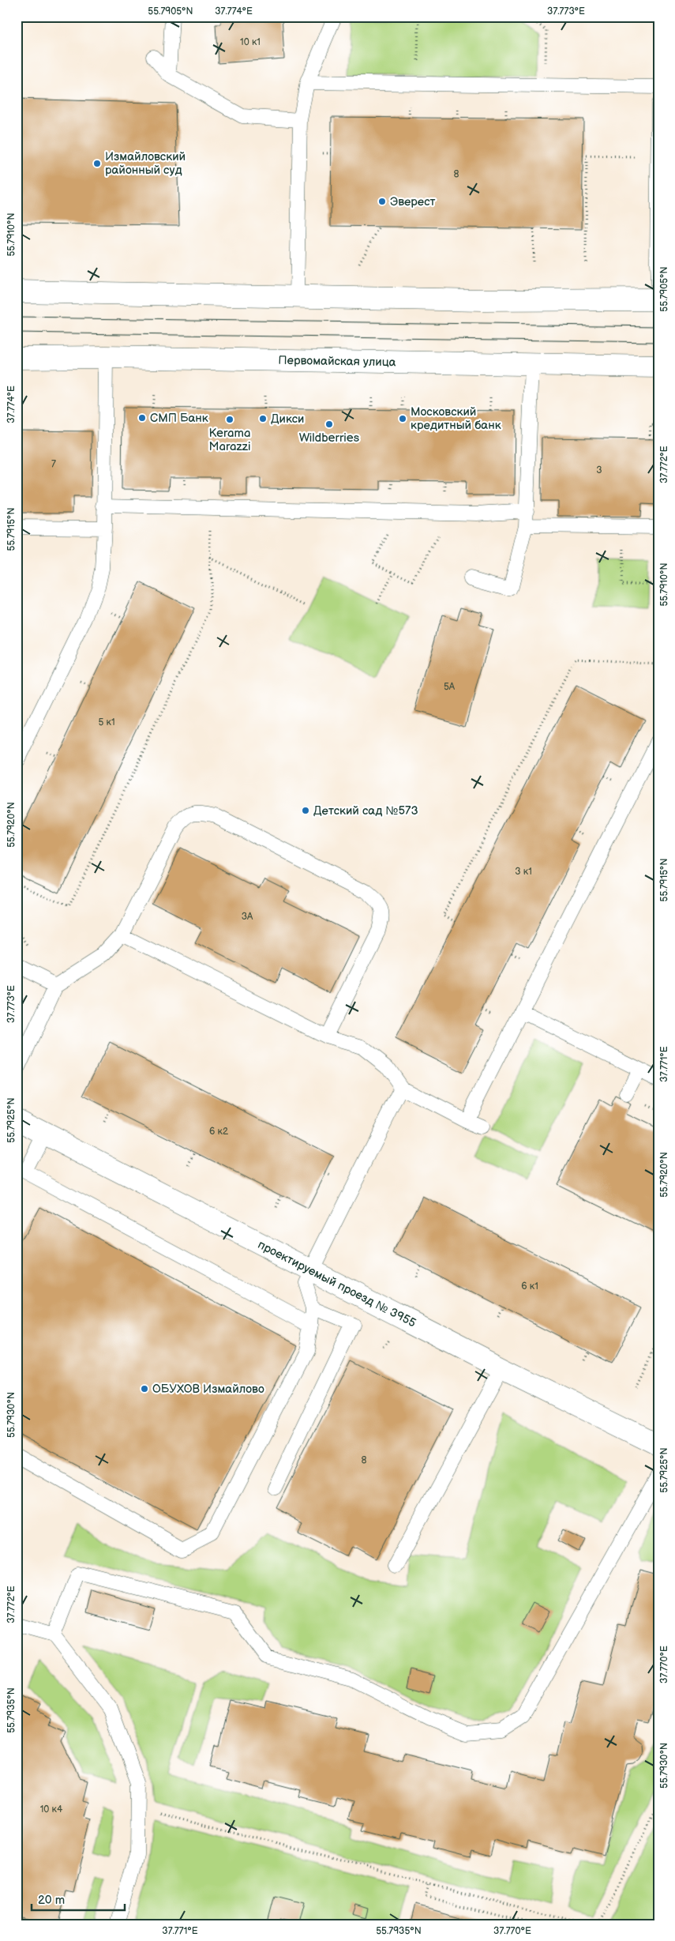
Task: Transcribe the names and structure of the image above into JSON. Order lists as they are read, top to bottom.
{
  "streets": {
    "main road": ["Первомайская улица", "проектируемый проезд № 3955"]
  },
  "places": [
    "Измайловский районный суд",
    "Эверест",
    "СМП Банк",
    "Дикси",
    "Московский кредитный банк",
    "Kerama Marazzi",
    "Wildberries",
    "Детский сад №573",
    "ОБУХОВ Измайлово"
  ],
  "house_numbers": [
    "10 к1",
    "8",
    "7",
    "3",
    "5А",
    "5 к1",
    "3 к1",
    "3А",
    "6 к2",
    "6 к1",
    "8",
    "10 к4"
  ],
  "scale_bar": "20 m",
  "coordinates": [
    "55.7905°N",
    "37.774°E",
    "37.773°E",
    "55.7910°N",
    "37.772°E",
    "55.7915°N",
    "55.7920°N",
    "37.771°E",
    "55.7925°N",
    "55.7930°N",
    "37.770°E",
    "55.7935°N"
  ]
}
